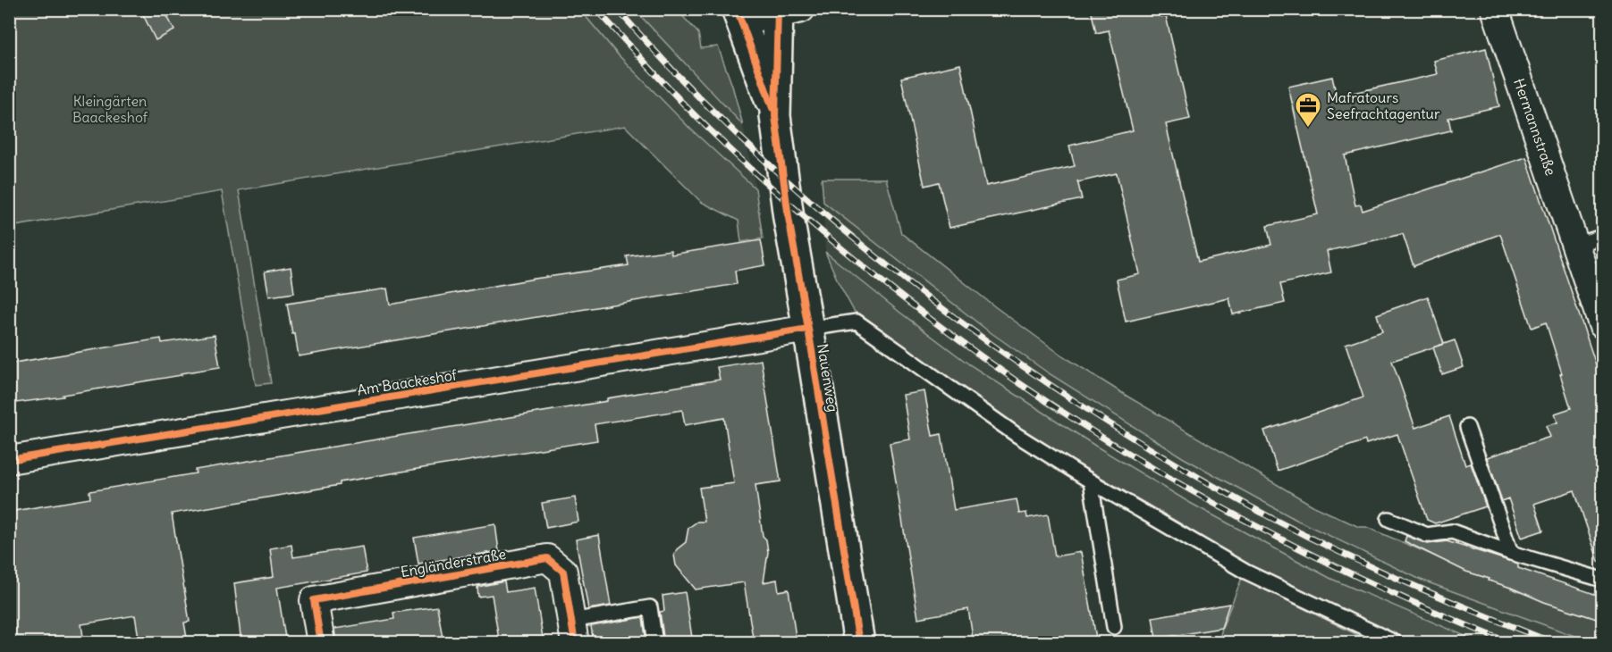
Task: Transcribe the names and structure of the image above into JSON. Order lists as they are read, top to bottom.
{
  "streets": {
    "street": [
      "Hermannstraße",
      "Nauenweg",
      "Am Baackeshof",
      "Engländerstraße"
    ]
  },
  "crossings": [
    ["Nauenweg", "Am Baackeshof"]
  ],
  "parks": ["Kleingärten Baackeshof"],
  "places": {
    "office": ["Mafratours Seefrachtagentur"]
  }
}
